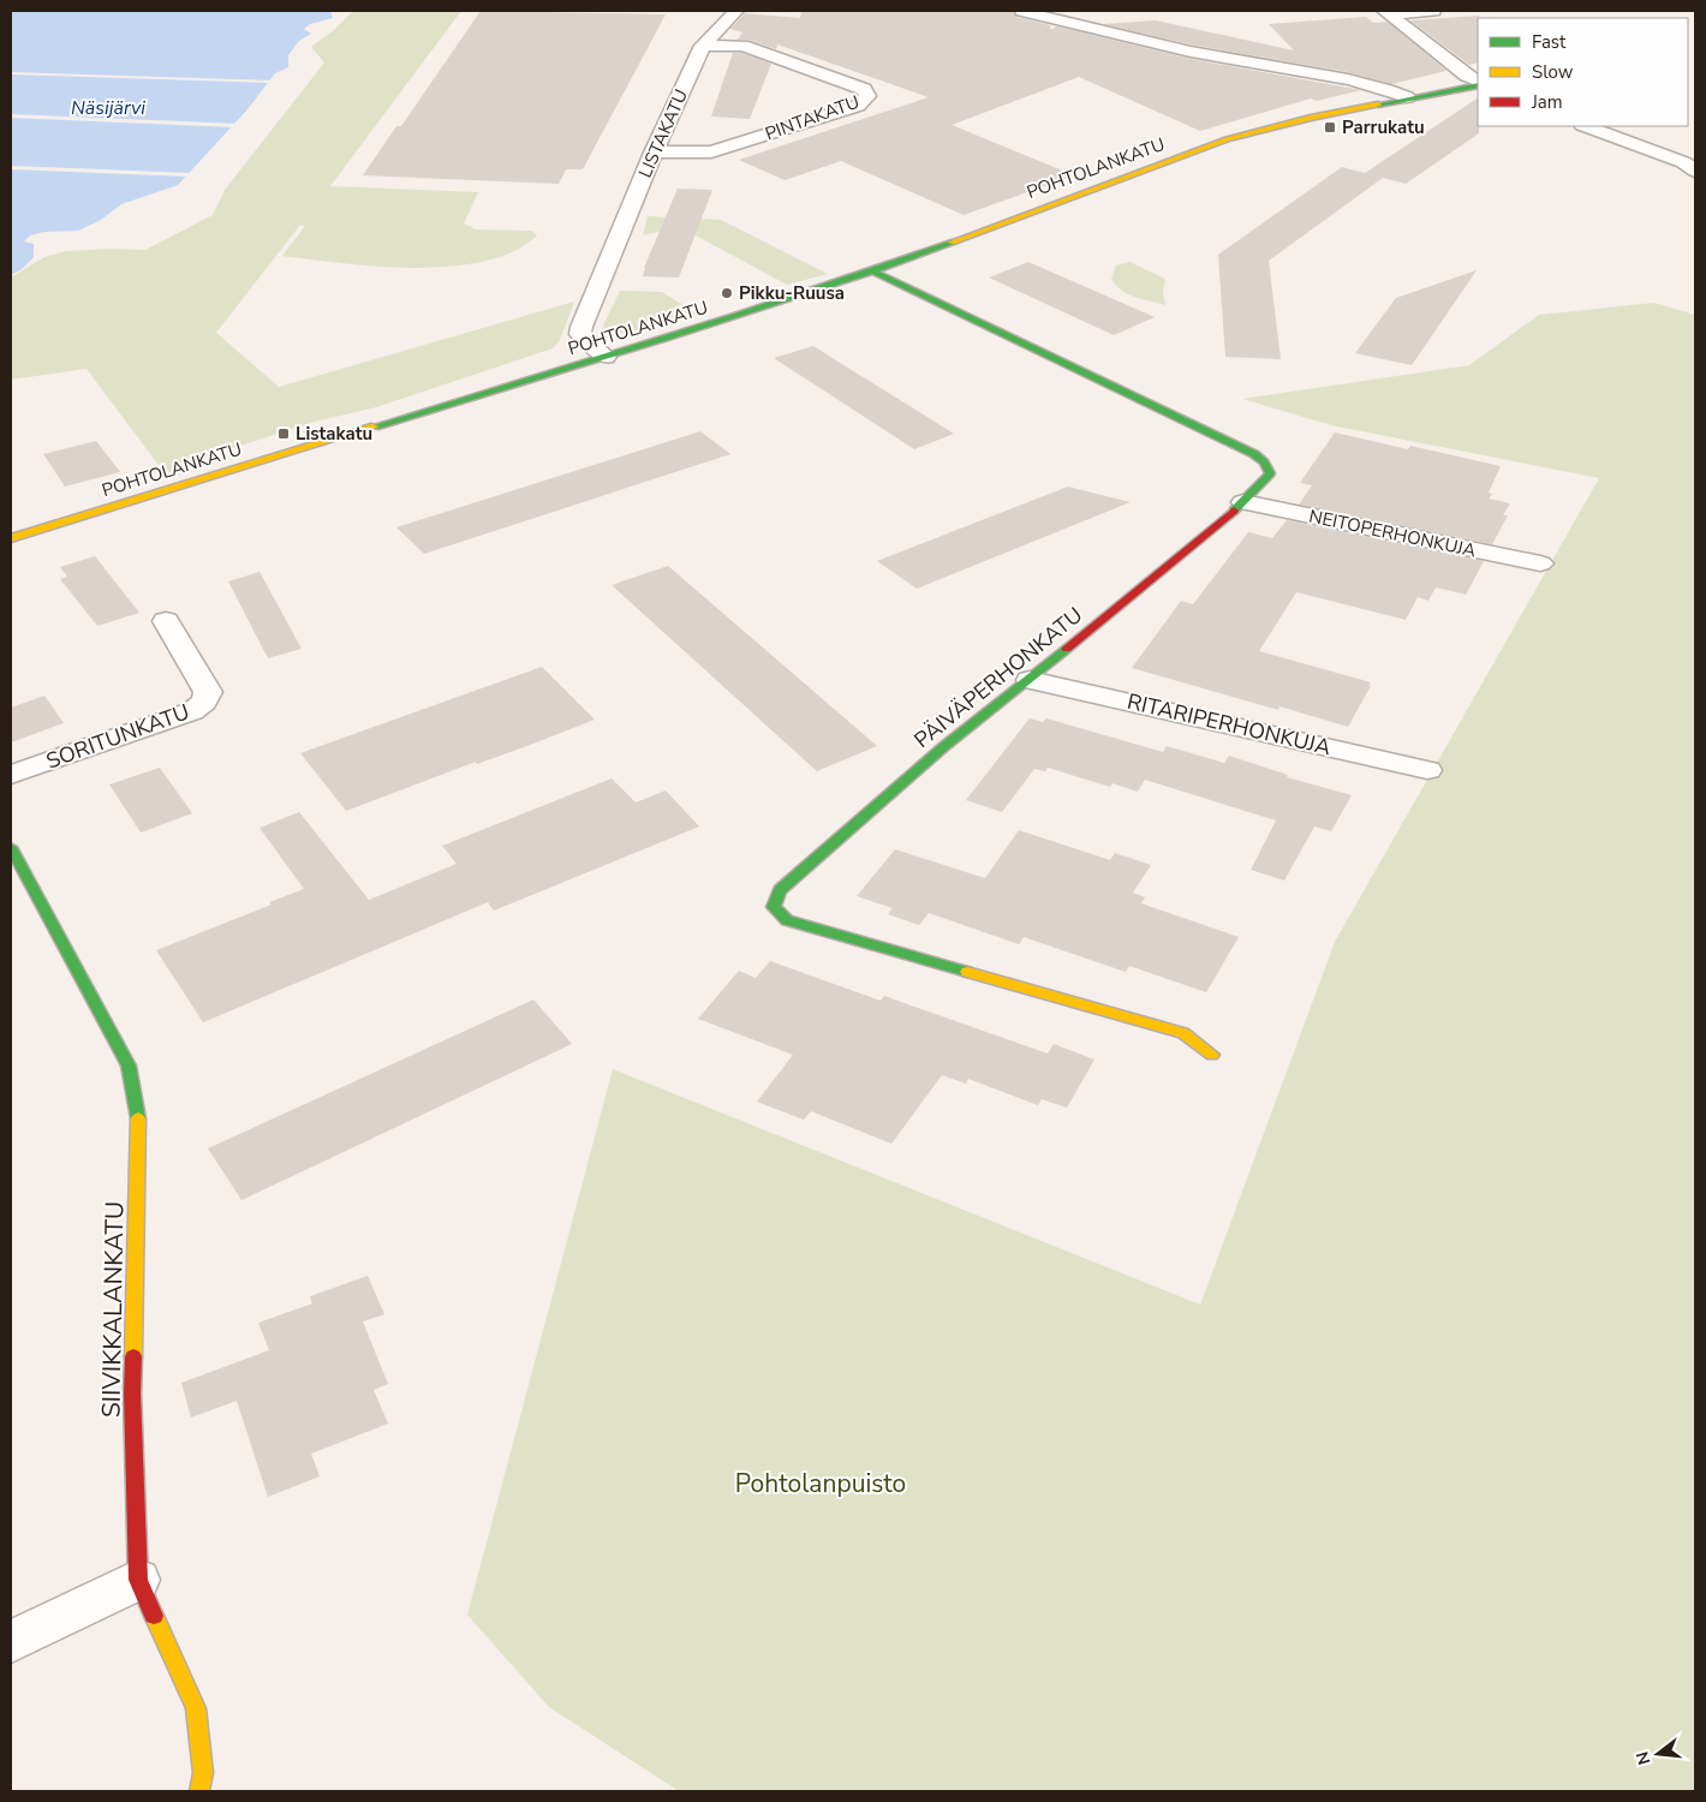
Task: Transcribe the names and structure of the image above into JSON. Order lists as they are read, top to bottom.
{
  "streets": {
    "street": [
      "PINTAKATU",
      "LISTAKATU",
      "POHTOLANKATU",
      "NEITOPERHONKUJA",
      "PÄIVÄPERHONKATU",
      "RITARIPERHONKUJA",
      "SORITUNKATU",
      "SIIVIKKALANKATU"
    ]
  },
  "crossings": [
    ["PINTAKATU", "LISTAKATU"],
    ["LISTAKATU", "POHTOLANKATU"],
    ["POHTOLANKATU", "PÄIVÄPERHONKATU"],
    ["NEITOPERHONKUJA", "PÄIVÄPERHONKATU"],
    ["PÄIVÄPERHONKATU", "RITARIPERHONKUJA"]
  ],
  "water": ["Näsijärvi"],
  "parks": ["Pohtolanpuisto"],
  "places": {
    "transit": ["Parrukatu", "Listakatu"],
    "other": ["Pikku-Ruusa"]
  },
  "legend": ["Fast", "Slow", "Jam"],
  "north": "left"
}
